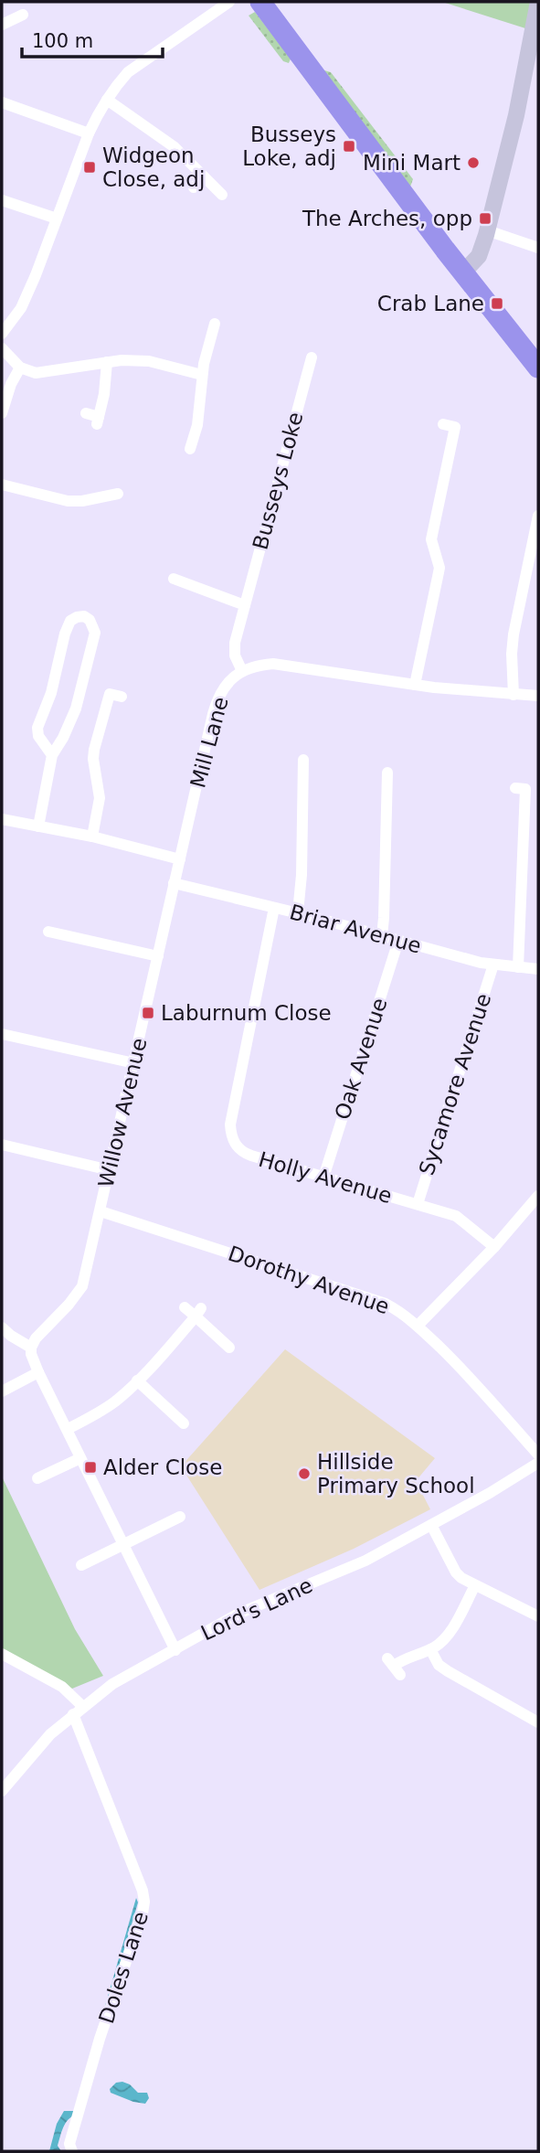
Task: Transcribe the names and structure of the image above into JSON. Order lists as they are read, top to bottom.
{
  "streets": {
    "street": [
      "Busseys Loke",
      "Mill Lane",
      "Briar Avenue",
      "Oak Avenue",
      "Sycamore Avenue",
      "Willow Avenue",
      "Holly Avenue",
      "Dorothy Avenue",
      "Lord's Lane",
      "Doles Lane"
    ]
  },
  "crossings": [
    ["Busseys Loke", "Mill Lane"],
    ["Mill Lane", "Willow Avenue"],
    ["Briar Avenue", "Oak Avenue"],
    ["Briar Avenue", "Sycamore Avenue"],
    ["Briar Avenue", "Willow Avenue"],
    ["Briar Avenue", "Holly Avenue"],
    ["Oak Avenue", "Holly Avenue"],
    ["Sycamore Avenue", "Holly Avenue"],
    ["Willow Avenue", "Dorothy Avenue"],
    ["Lord's Lane", "Doles Lane"]
  ],
  "places": {
    "transit": [
      "Busseys Loke, adj",
      "Widgeon Close, adj",
      "The Arches, opp",
      "Crab Lane",
      "Laburnum Close",
      "Alder Close"
    ],
    "other": ["Mini Mart", "Hillside Primary School"]
  },
  "scale_bar": "100 m"
}
